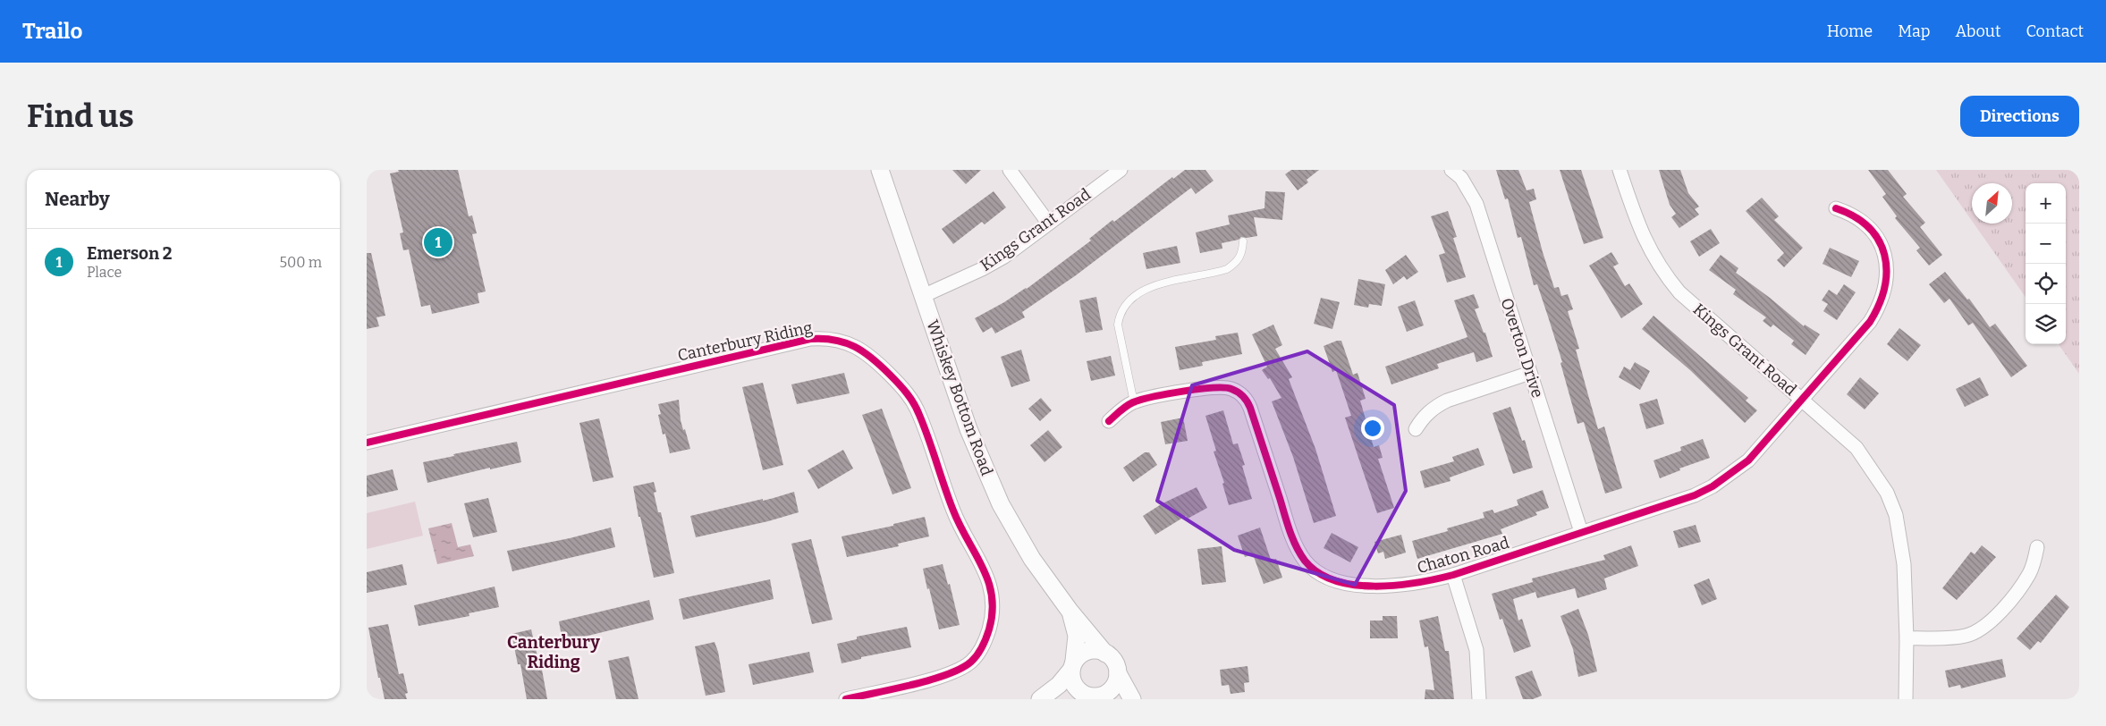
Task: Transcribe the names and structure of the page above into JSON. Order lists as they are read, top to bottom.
{
  "streets": {
    "street": [
      "Kings Grant Road",
      "Canterbury Riding",
      "Overton Drive",
      "Whiskey Bottom Road",
      "Chaton Road"
    ]
  },
  "crossings": [
    ["Kings Grant Road", "Whiskey Bottom Road"],
    ["Kings Grant Road", "Chaton Road"],
    ["Overton Drive", "Chaton Road"]
  ],
  "districts": ["Canterbury Riding"],
  "north": "top right",
  "page": {
    "header": "Trailo",
    "nav": [
      "Home",
      "Map",
      "About",
      "Contact"
    ],
    "buttons": "Directions",
    "title": "Find us",
    "heading": "Nearby",
    "map_buttons": ["+", "−"],
    "pins": "1",
    "list": [
      {
        "mark": "1",
        "name": "Emerson 2",
        "note": "Place",
        "value": "500 m"
      }
    ]
  }
}
